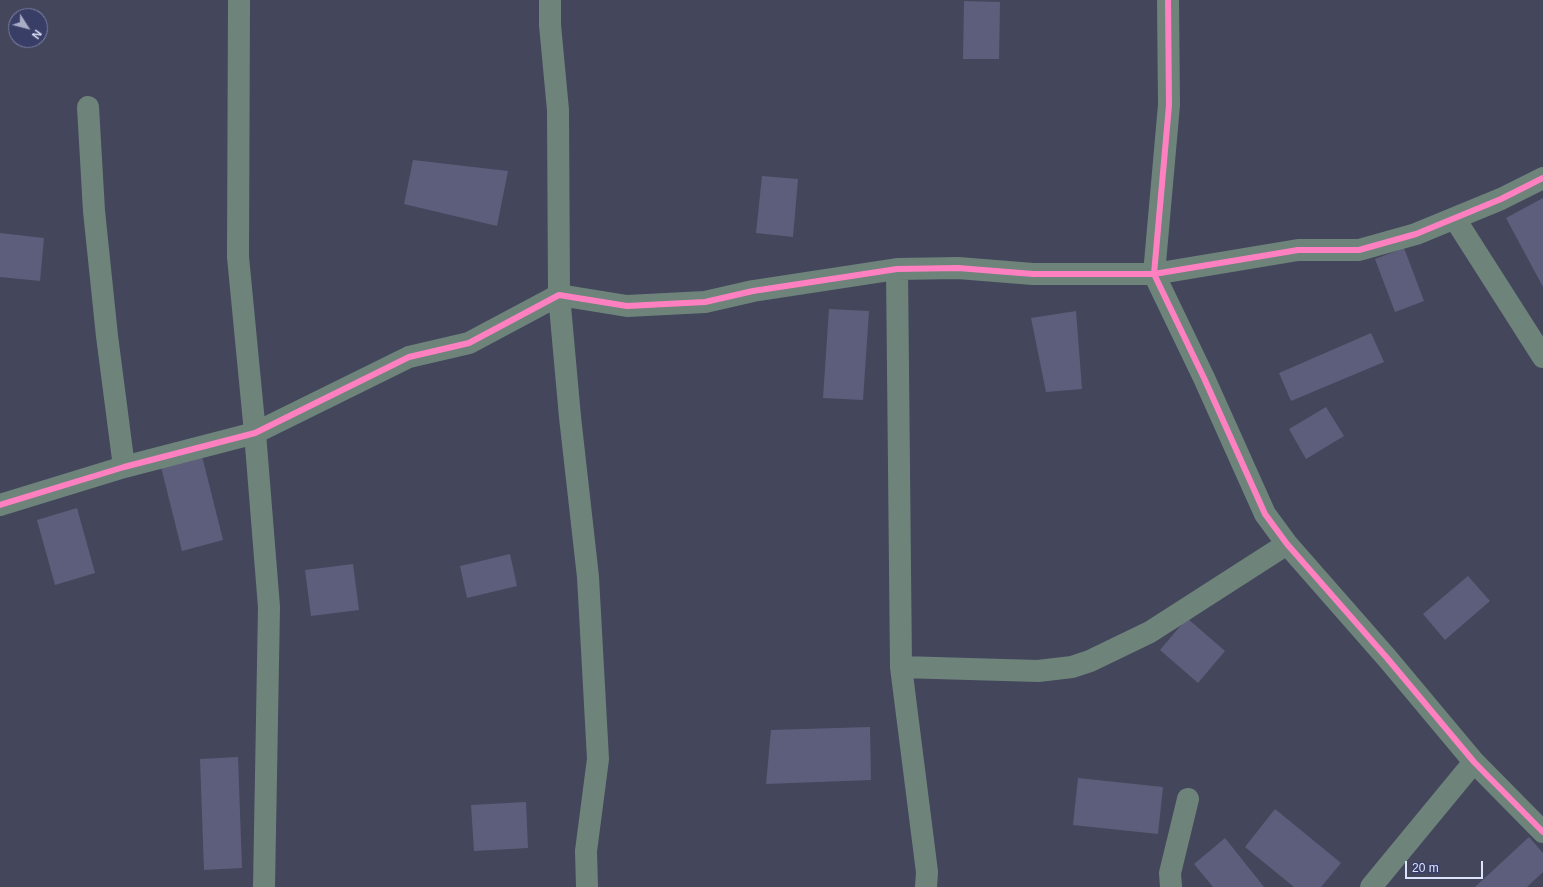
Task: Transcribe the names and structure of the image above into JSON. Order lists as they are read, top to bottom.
{
  "scale_bar": "20 m",
  "north": "bottom right"
}
